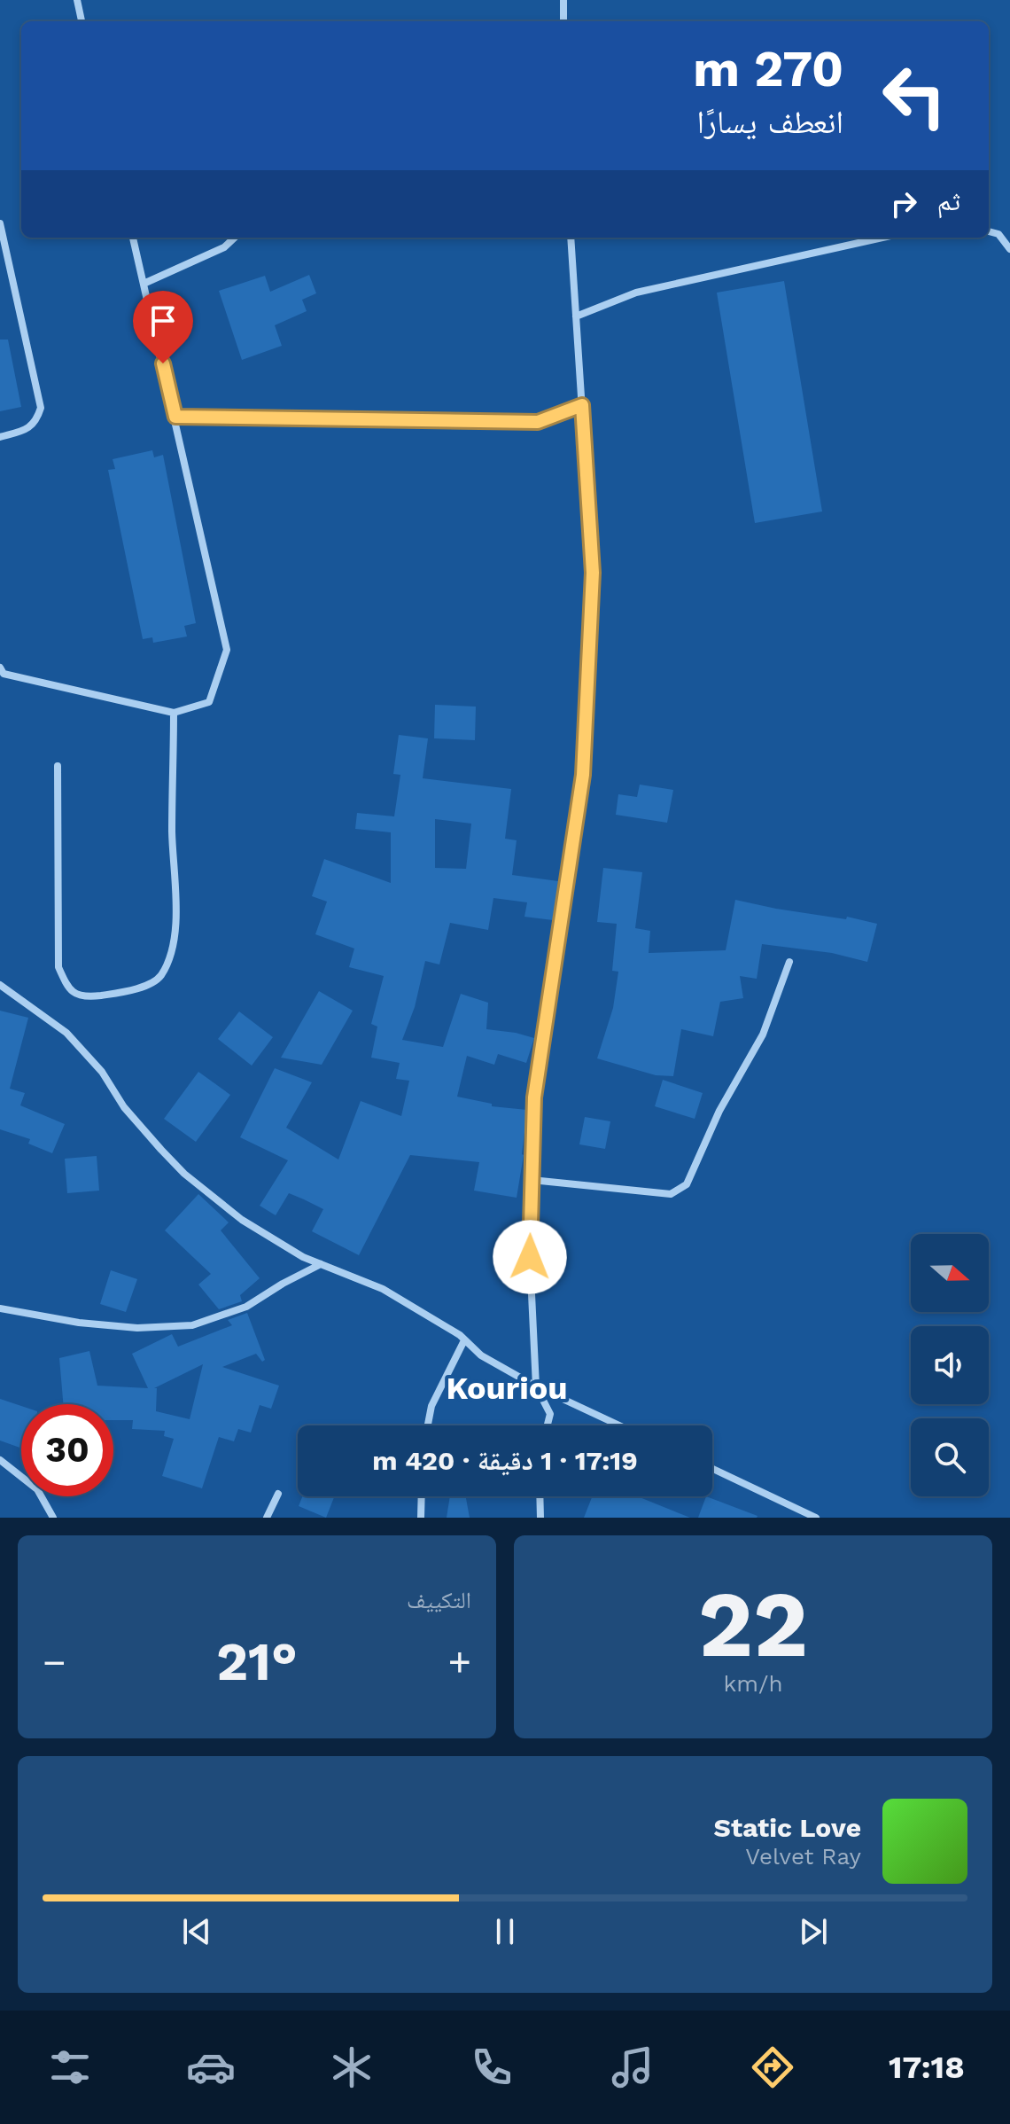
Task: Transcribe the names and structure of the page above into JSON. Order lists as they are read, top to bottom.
{
  "districts": ["Kouriou"],
  "north": "right",
  "page": {
    "turn": ["270 m", "انعطف يسارًا"],
    "then": "ثم",
    "limit": "30",
    "trip": "17:19 · 1 دقيقة · 420 m",
    "tile": [
      ["22", "km/h"],
      "التكييف"
    ],
    "heat": ["−", "21°", "+"],
    "song": ["Static Love", "Velvet Ray"],
    "tabs": "17:18"
  }
}
